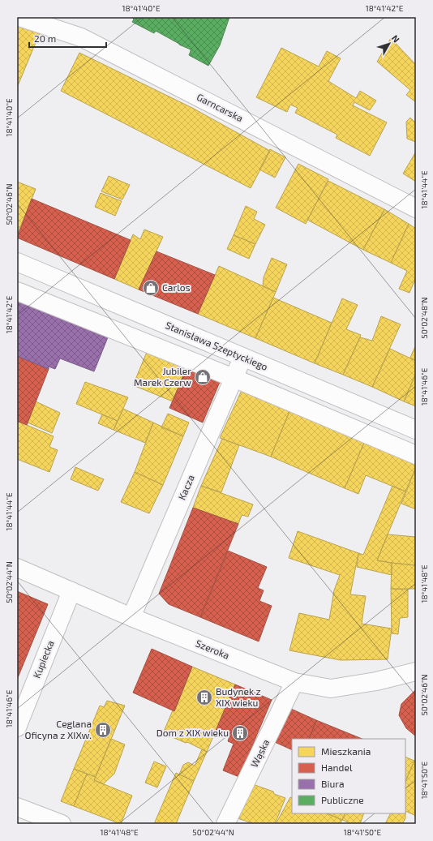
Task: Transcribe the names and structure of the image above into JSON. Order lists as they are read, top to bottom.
{
  "streets": {
    "street": [
      "Garncarska",
      "Stanisława Szeptyckiego",
      "Kacza",
      "Szeroka",
      "Kupiecka",
      "Wąska"
    ]
  },
  "crossings": [
    ["Stanisława Szeptyckiego", "Kacza"],
    ["Kacza", "Szeroka"],
    ["Szeroka", "Kupiecka"],
    ["Szeroka", "Wąska"]
  ],
  "places": {
    "shop": ["Carlos", "Jubiler Marek Czerw"],
    "building": ["Budynek z XIX wieku", "Ceglana Oficyna z XIXw.", "Dom z XIX wieku"]
  },
  "legend": [
    "Mieszkania",
    "Handel",
    "Biura",
    "Publiczne"
  ],
  "scale_bar": "20 m",
  "north": "top right",
  "coordinates": [
    "18°41'40\"E",
    "18°41'42\"E",
    "18°41'44\"E",
    "50°02'46\"N",
    "50°02'48\"N",
    "18°41'46\"E",
    "50°02'44\"N",
    "18°41'48\"E",
    "18°41'50\"E"
  ]
}
